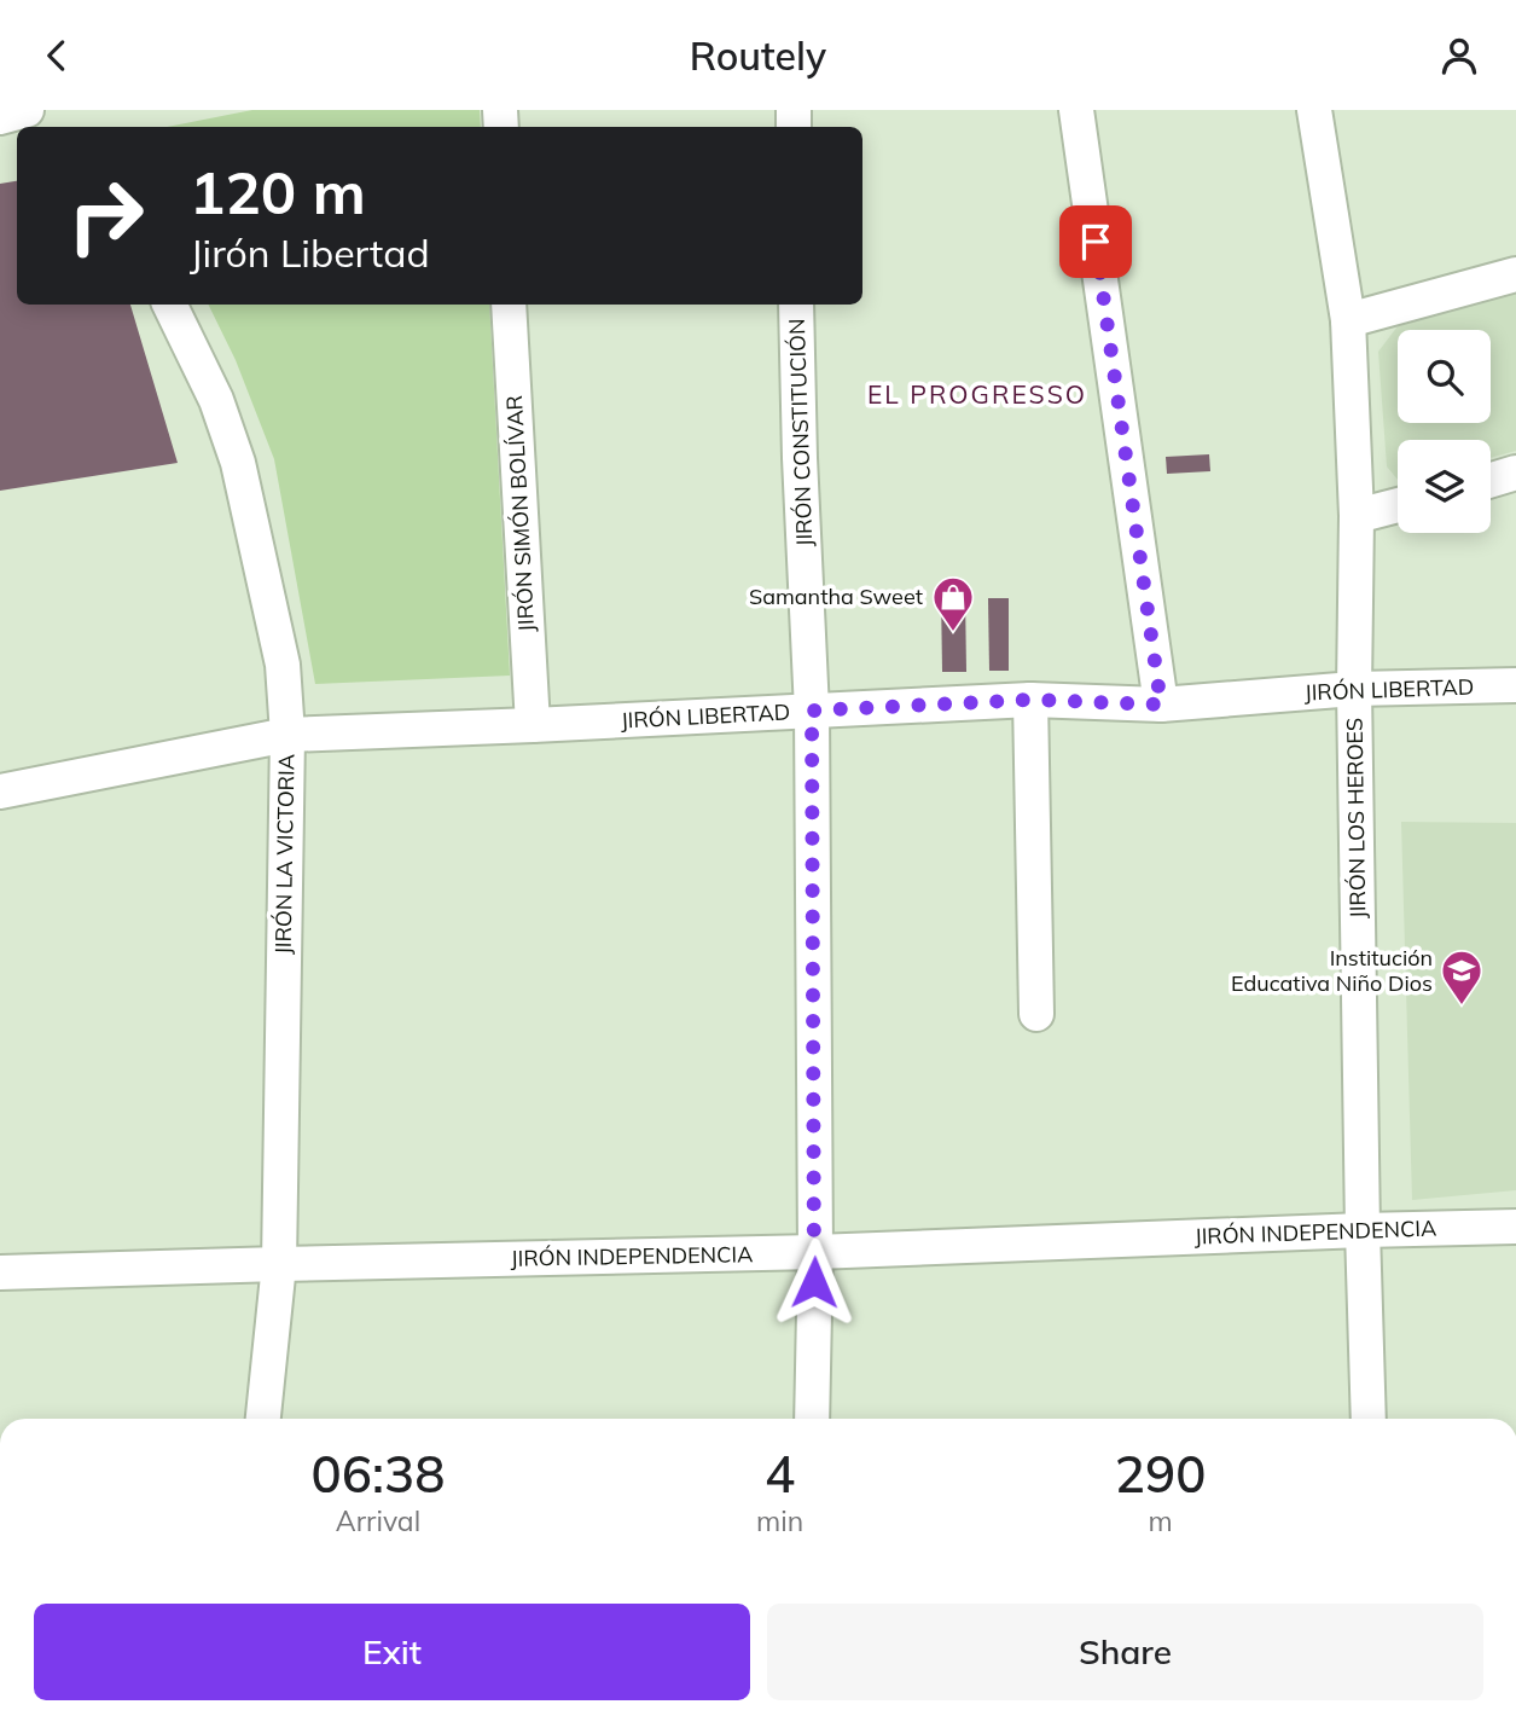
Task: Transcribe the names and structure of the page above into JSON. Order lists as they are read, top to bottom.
{
  "streets": {
    "street": [
      "JIRÓN CONSTITUCIÓN",
      "JIRÓN SIMÓN BOLÍVAR",
      "JIRÓN LIBERTAD",
      "JIRÓN LOS HEROES",
      "JIRÓN LA VICTORIA",
      "JIRÓN INDEPENDENCIA"
    ]
  },
  "crossings": [
    ["JIRÓN CONSTITUCIÓN", "JIRÓN LIBERTAD"],
    ["JIRÓN CONSTITUCIÓN", "JIRÓN INDEPENDENCIA"],
    ["JIRÓN SIMÓN BOLÍVAR", "JIRÓN LIBERTAD"],
    ["JIRÓN LIBERTAD", "JIRÓN LOS HEROES"],
    ["JIRÓN LIBERTAD", "JIRÓN LA VICTORIA"],
    ["JIRÓN LOS HEROES", "JIRÓN INDEPENDENCIA"],
    ["JIRÓN LA VICTORIA", "JIRÓN INDEPENDENCIA"]
  ],
  "districts": ["EL PROGRESSO"],
  "places": {
    "shop": ["Samantha Sweet"],
    "school or university": ["Institución Educativa Niño Dios"]
  },
  "page": {
    "header": "Routely",
    "turn": ["120 m", "Jirón Libertad"],
    "eta": [
      "06:38",
      "Arrival",
      "4",
      "min",
      "290",
      "m"
    ],
    "buttons": ["Exit", "Share"]
  }
}
